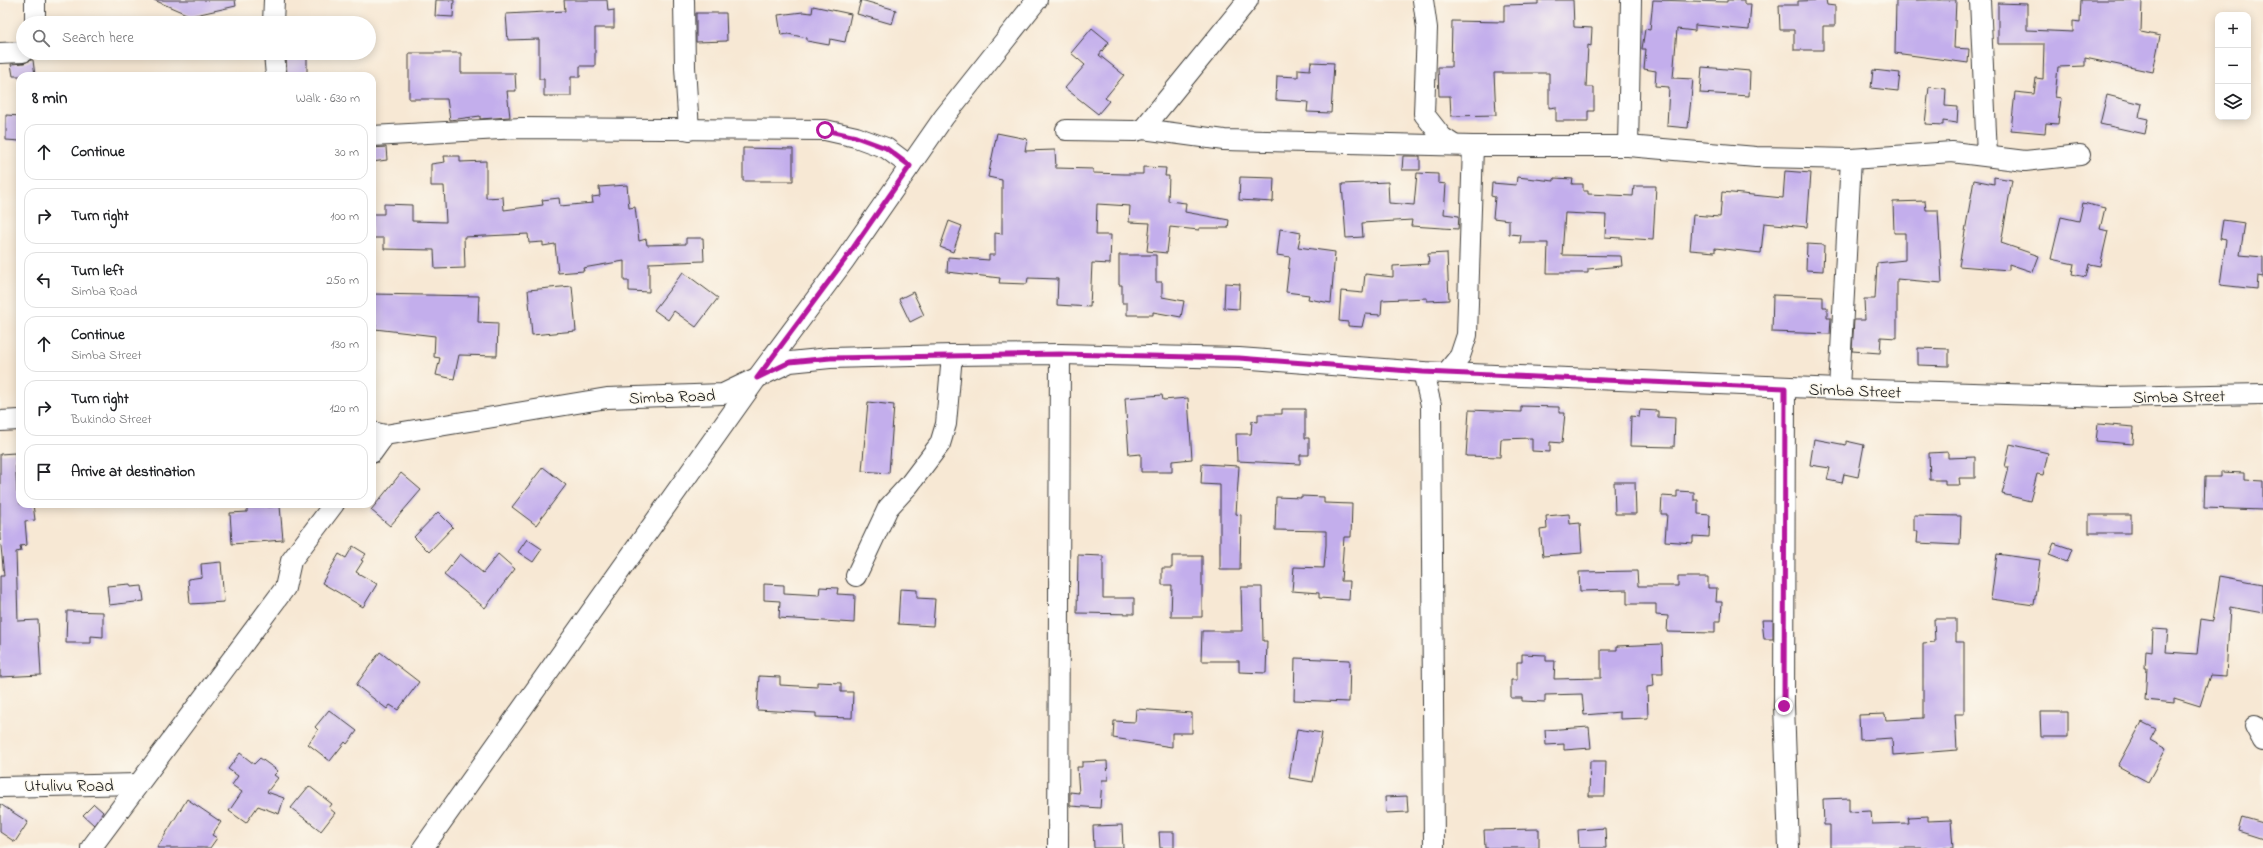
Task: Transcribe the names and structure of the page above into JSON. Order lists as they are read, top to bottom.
{
  "streets": {
    "street": ["Simba Street", "Simba Road", "Utulivu Road"]
  },
  "crossings": [
    ["Simba Street", "Simba Road"]
  ],
  "page": {
    "map_buttons": ["+", "−"],
    "search": "Search here",
    "heading": ["8 min", "Walk · 630 m"],
    "list": [
      ["Continue", "30 m"],
      ["Turn right", "100 m"],
      ["Turn left", "Simba Road", "250 m"],
      ["Continue", "Simba Street", "130 m"],
      ["Turn right", "Bukindo Street", "120 m"],
      "Arrive at destination"
    ]
  }
}
